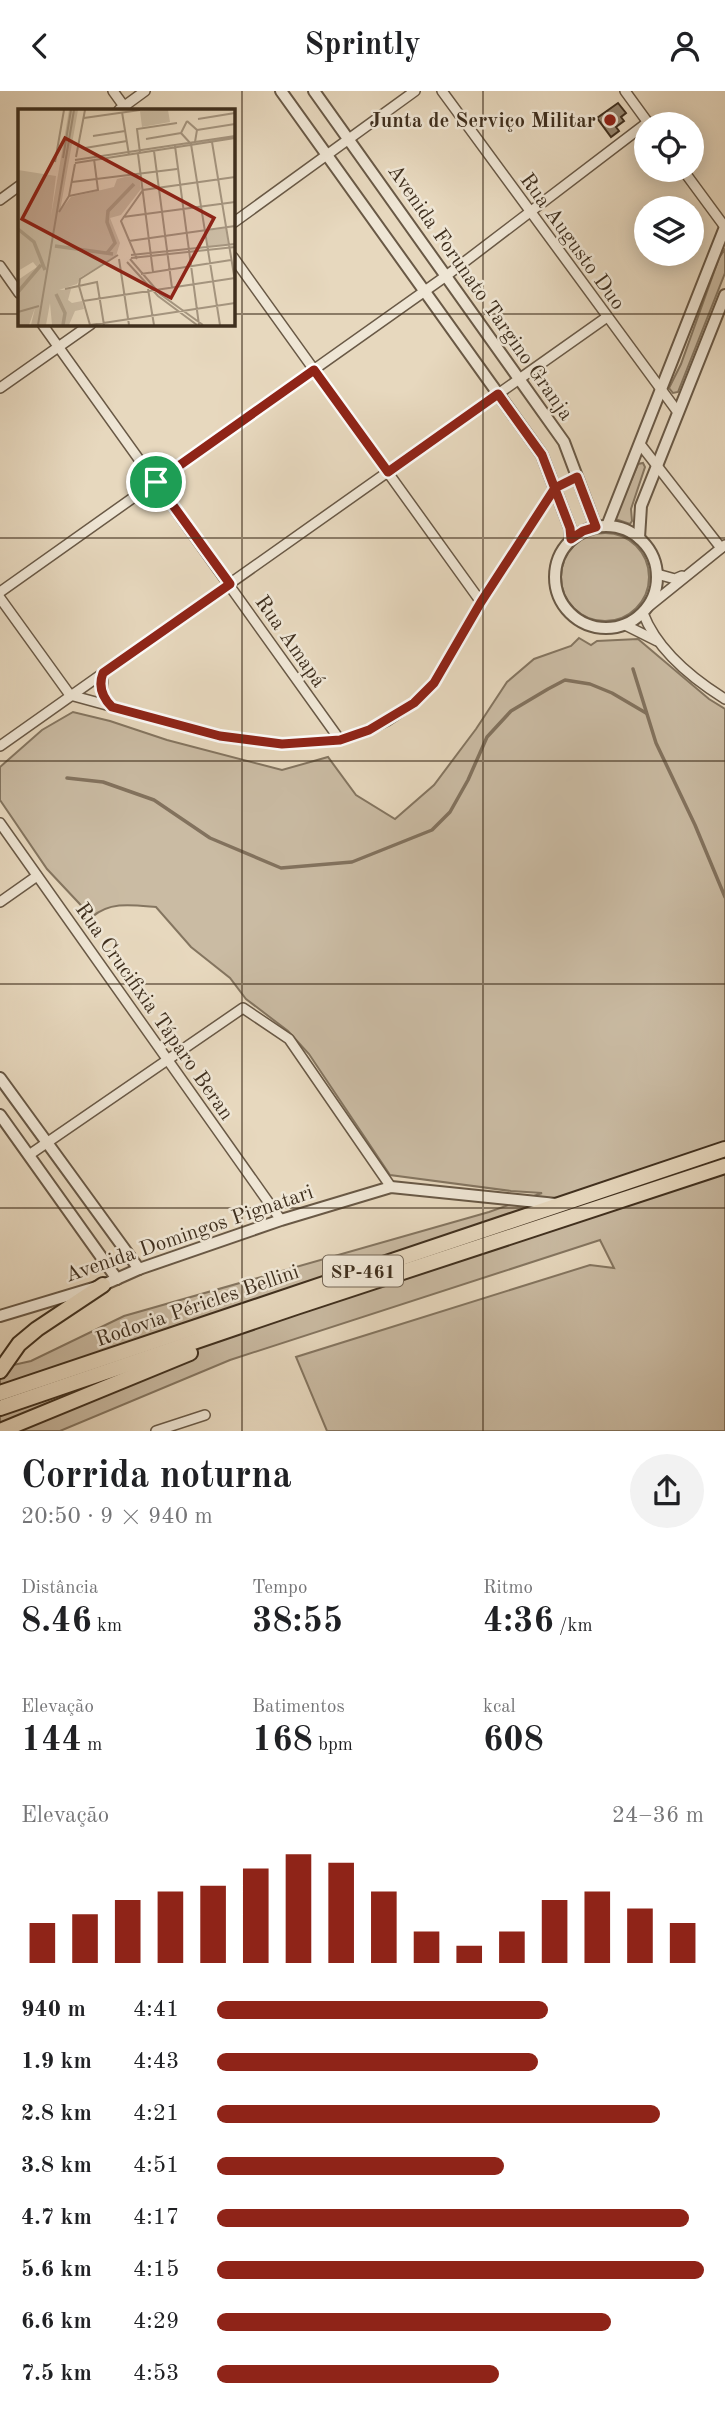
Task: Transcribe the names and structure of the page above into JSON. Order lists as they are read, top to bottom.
{
  "streets": {
    "main road": ["SP-461", "Rodovia Péricles Bellini"],
    "street": [
      "Rua Augusto Duo",
      "Avenida Forunato Targino Granja",
      "Rua Amapá",
      "Rua Crucifixia Táparo Beran",
      "Avenida Domingos Pignatari"
    ]
  },
  "crossings": [
    ["Rua Crucifixia Táparo Beran", "Avenida Domingos Pignatari"]
  ],
  "places": ["Junta de Serviço Militar"],
  "page": {
    "header": "Sprintly",
    "heading": ["Corrida noturna", "20:50 · 9 × 940 m"],
    "stats": [
      ["Distância", "8.46 km"],
      ["Tempo", "38:55"],
      ["Ritmo", "4:36 /km"],
      ["Elevação", "144 m"],
      ["Batimentos", "168 bpm"],
      ["kcal", "608"]
    ],
    "chart": ["Elevação", "24–36 m"],
    "list": [
      {
        "name": "940 m",
        "note": "4:41"
      },
      {
        "name": "1.9 km",
        "note": "4:43"
      },
      {
        "name": "2.8 km",
        "note": "4:21"
      },
      {
        "name": "3.8 km",
        "note": "4:51"
      },
      {
        "name": "4.7 km",
        "note": "4:17"
      },
      {
        "name": "5.6 km",
        "note": "4:15"
      },
      {
        "name": "6.6 km",
        "note": "4:29"
      },
      {
        "name": "7.5 km",
        "note": "4:53"
      }
    ]
  }
}
